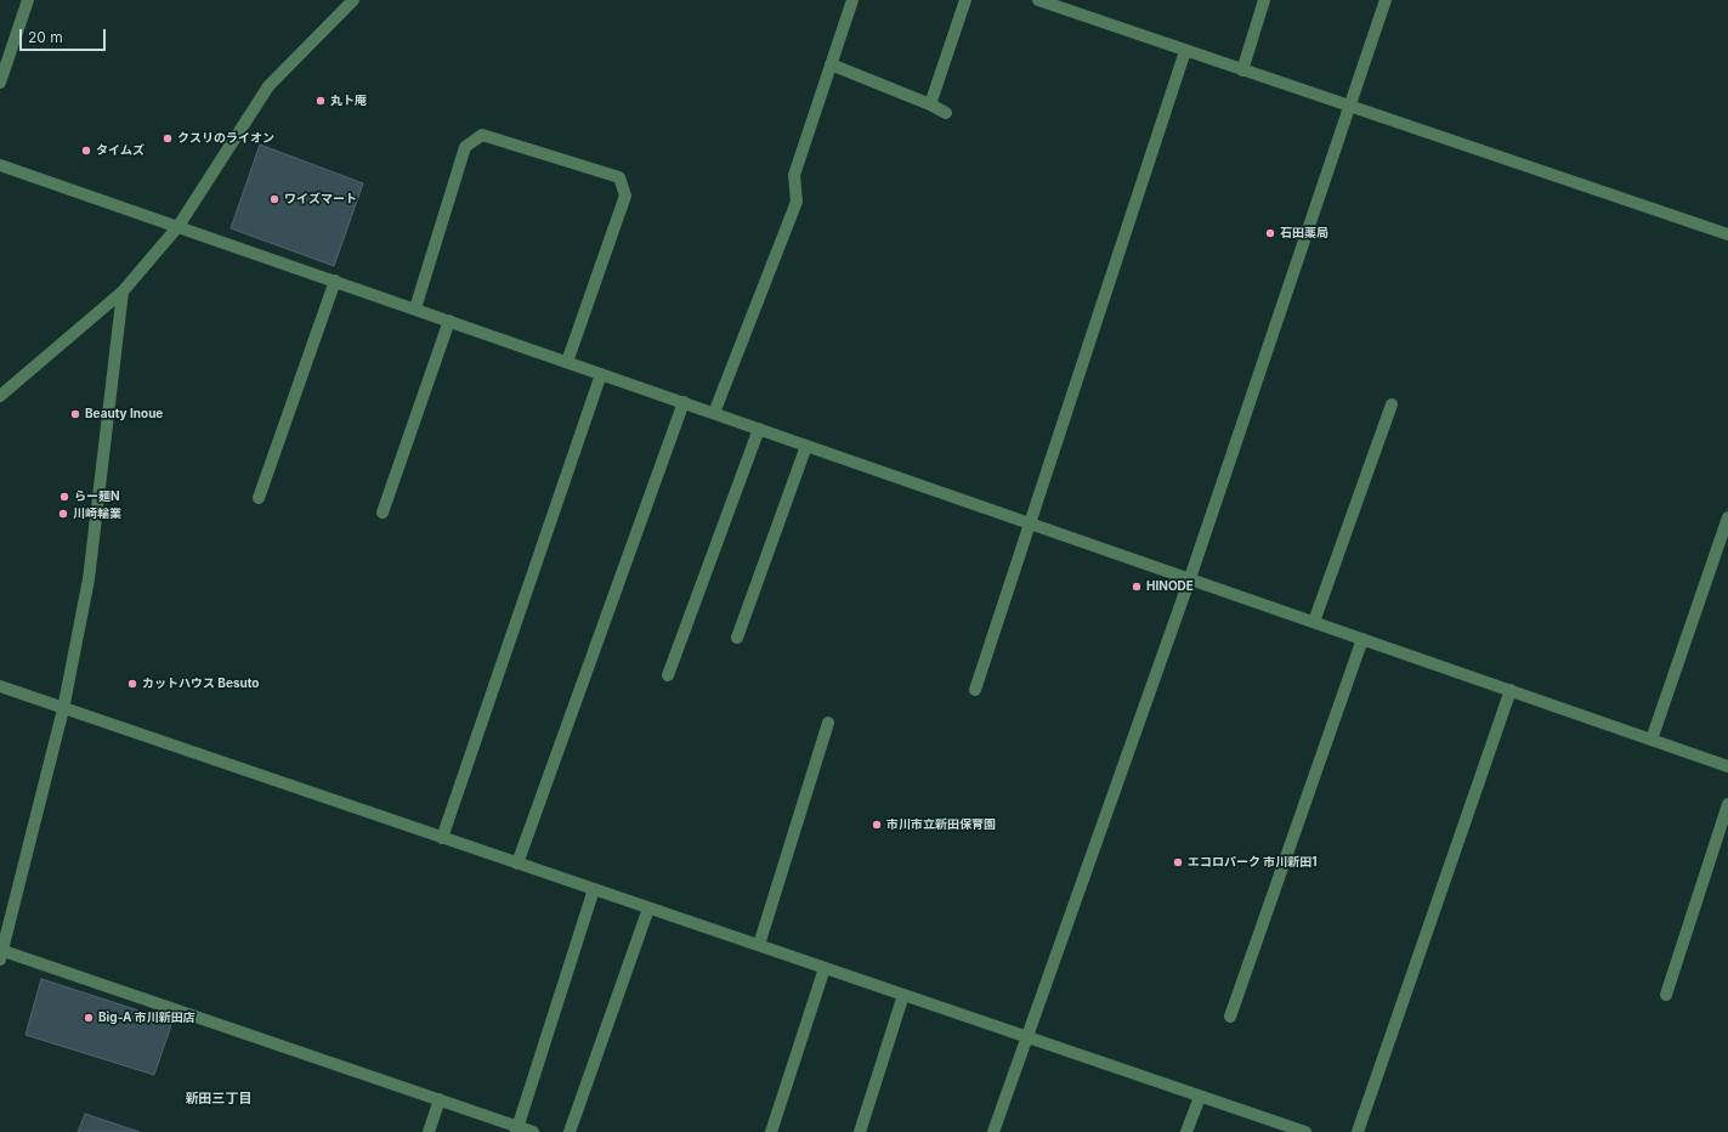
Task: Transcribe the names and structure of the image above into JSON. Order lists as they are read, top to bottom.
{
  "districts": ["新田三丁目"],
  "places": [
    "丸ト庵",
    "クスリのライオン",
    "タイムズ",
    "ワイズマート",
    "石田薬局",
    "Beauty Inoue",
    "らー麺N",
    "川崎輪業",
    "HINODE",
    "カットハウス Besuto",
    "市川市立新田保育園",
    "エコロパーク 市川新田1",
    "Big-A 市川新田店"
  ],
  "scale_bar": "20 m"
}
